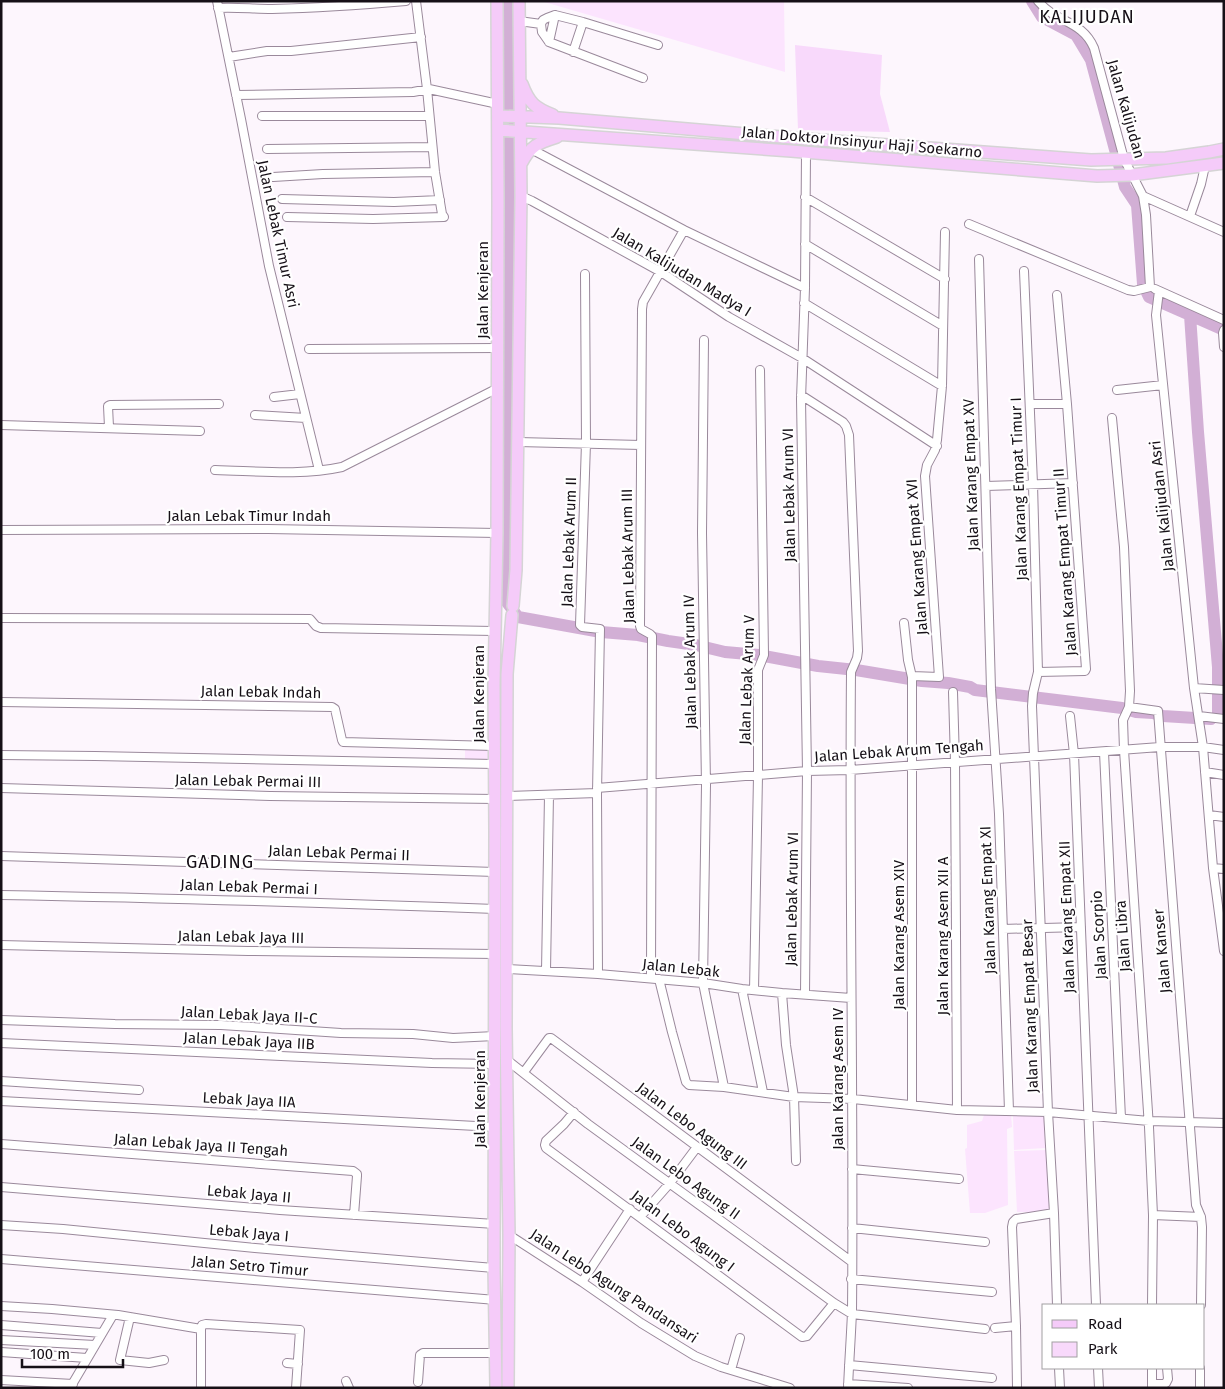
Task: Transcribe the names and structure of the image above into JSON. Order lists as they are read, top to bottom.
{
  "streets": {
    "main road": ["Jalan Doktor Insinyur Haji Soekarno", "Jalan Kenjeran"],
    "street": [
      "Jalan Kalijudan",
      "Jalan Lebak Timur Asri",
      "Jalan Kalijudan Madya I",
      "Jalan Karang Empat XV",
      "Jalan Karang Empat Timur I",
      "Jalan Lebak Arum VI",
      "Jalan Kalijudan Asri",
      "Jalan Lebak Timur Indah",
      "Jalan Lebak Arum II",
      "Jalan Lebak Arum III",
      "Jalan Karang Empat XVI",
      "Jalan Karang Empat Timur II",
      "Jalan Lebak Arum IV",
      "Jalan Lebak Arum V",
      "Jalan Lebak Indah",
      "Jalan Lebak Arum Tengah",
      "Jalan Lebak Permai III",
      "Jalan Lebak Permai II",
      "Jalan Lebak Permai I",
      "Jalan Karang Empat XI",
      "Jalan Karang Empat XII",
      "Jalan Karang Asem XIV",
      "Jalan Scorpio",
      "Jalan Karang Asem XII A",
      "Jalan Libra",
      "Jalan Lebak Jaya III",
      "Jalan Kanser",
      "Jalan Lebak",
      "Jalan Karang Empat Besar",
      "Jalan Lebak Jaya II-C",
      "Jalan Lebak Jaya IIB",
      "Jalan Karang Asem IV",
      "Lebak Jaya IIA",
      "Jalan Lebo Agung III",
      "Jalan Lebak Jaya II Tengah",
      "Jalan Lebo Agung II",
      "Lebak Jaya II",
      "Jalan Lebo Agung I",
      "Lebak Jaya I",
      "Jalan Setro Timur",
      "Jalan Lebo Agung Pandansari"
    ]
  },
  "crossings": [
    ["Jalan Kalijudan", "Jalan Doktor Insinyur Haji Soekarno"],
    ["Jalan Doktor Insinyur Haji Soekarno", "Jalan Kenjeran"],
    ["Jalan Doktor Insinyur Haji Soekarno", "Jalan Lebak Arum VI"],
    ["Jalan Kalijudan Madya I", "Jalan Kenjeran"],
    ["Jalan Kalijudan Madya I", "Jalan Lebak Arum VI"],
    ["Jalan Kalijudan Madya I", "Jalan Lebak Arum III"],
    ["Jalan Kalijudan Madya I", "Jalan Karang Empat XVI"],
    ["Jalan Kenjeran", "Jalan Lebak Timur Indah"],
    ["Jalan Kenjeran", "Jalan Lebak Indah"],
    ["Jalan Kenjeran", "Jalan Lebak Arum Tengah"],
    ["Jalan Kenjeran", "Jalan Lebak Permai III"],
    ["Jalan Kenjeran", "Jalan Lebak Permai II"],
    ["Jalan Kenjeran", "Jalan Lebak Permai I"],
    ["Jalan Kenjeran", "Jalan Lebak Jaya III"],
    ["Jalan Kenjeran", "Jalan Lebak"],
    ["Jalan Kenjeran", "Jalan Lebak Jaya II-C"],
    ["Jalan Kenjeran", "Jalan Lebak Jaya IIB"],
    ["Jalan Kenjeran", "Lebak Jaya IIA"],
    ["Jalan Kenjeran", "Jalan Lebo Agung II"],
    ["Jalan Kenjeran", "Lebak Jaya II"],
    ["Jalan Kenjeran", "Lebak Jaya I"],
    ["Jalan Kenjeran", "Jalan Setro Timur"],
    ["Jalan Kenjeran", "Jalan Lebo Agung Pandansari"],
    ["Jalan Karang Empat XV", "Jalan Karang Empat XI"],
    ["Jalan Karang Empat Timur I", "Jalan Karang Empat Timur II"],
    ["Jalan Karang Empat Timur I", "Jalan Karang Empat Besar"],
    ["Jalan Lebak Arum VI", "Jalan Lebak Arum Tengah"],
    ["Jalan Lebak Arum VI", "Jalan Lebak"],
    ["Jalan Kalijudan Asri", "Jalan Lebak Arum Tengah"],
    ["Jalan Lebak Arum II", "Jalan Lebak Arum Tengah"],
    ["Jalan Lebak Arum II", "Jalan Lebak"],
    ["Jalan Lebak Arum III", "Jalan Lebak Arum IV"],
    ["Jalan Lebak Arum III", "Jalan Lebak Arum Tengah"],
    ["Jalan Lebak Arum III", "Jalan Lebak"],
    ["Jalan Lebak Arum IV", "Jalan Lebak Arum Tengah"],
    ["Jalan Lebak Arum IV", "Jalan Lebak"],
    ["Jalan Lebak Arum V", "Jalan Lebak Arum Tengah"],
    ["Jalan Lebak Arum V", "Jalan Lebak"],
    ["Jalan Lebak Arum Tengah", "Jalan Karang Empat XI"],
    ["Jalan Lebak Arum Tengah", "Jalan Karang Empat XII"],
    ["Jalan Lebak Arum Tengah", "Jalan Karang Asem XIV"],
    ["Jalan Lebak Arum Tengah", "Jalan Scorpio"],
    ["Jalan Lebak Arum Tengah", "Jalan Karang Asem XII A"],
    ["Jalan Lebak Arum Tengah", "Jalan Libra"],
    ["Jalan Lebak Arum Tengah", "Jalan Kanser"],
    ["Jalan Lebak Arum Tengah", "Jalan Karang Empat Besar"],
    ["Jalan Lebak Arum Tengah", "Jalan Karang Asem IV"],
    ["Jalan Libra", "Jalan Kanser"],
    ["Jalan Lebak", "Jalan Karang Asem IV"],
    ["Jalan Karang Asem IV", "Jalan Lebo Agung III"],
    ["Jalan Karang Asem IV", "Jalan Lebo Agung II"],
    ["Jalan Lebo Agung III", "Jalan Lebo Agung II"],
    ["Jalan Lebak Jaya II Tengah", "Lebak Jaya II"],
    ["Jalan Lebo Agung II", "Jalan Lebo Agung I"]
  ],
  "districts": ["KALIJUDAN", "GADING"],
  "legend": ["Road", "Park"],
  "scale_bar": "100 m"
}
